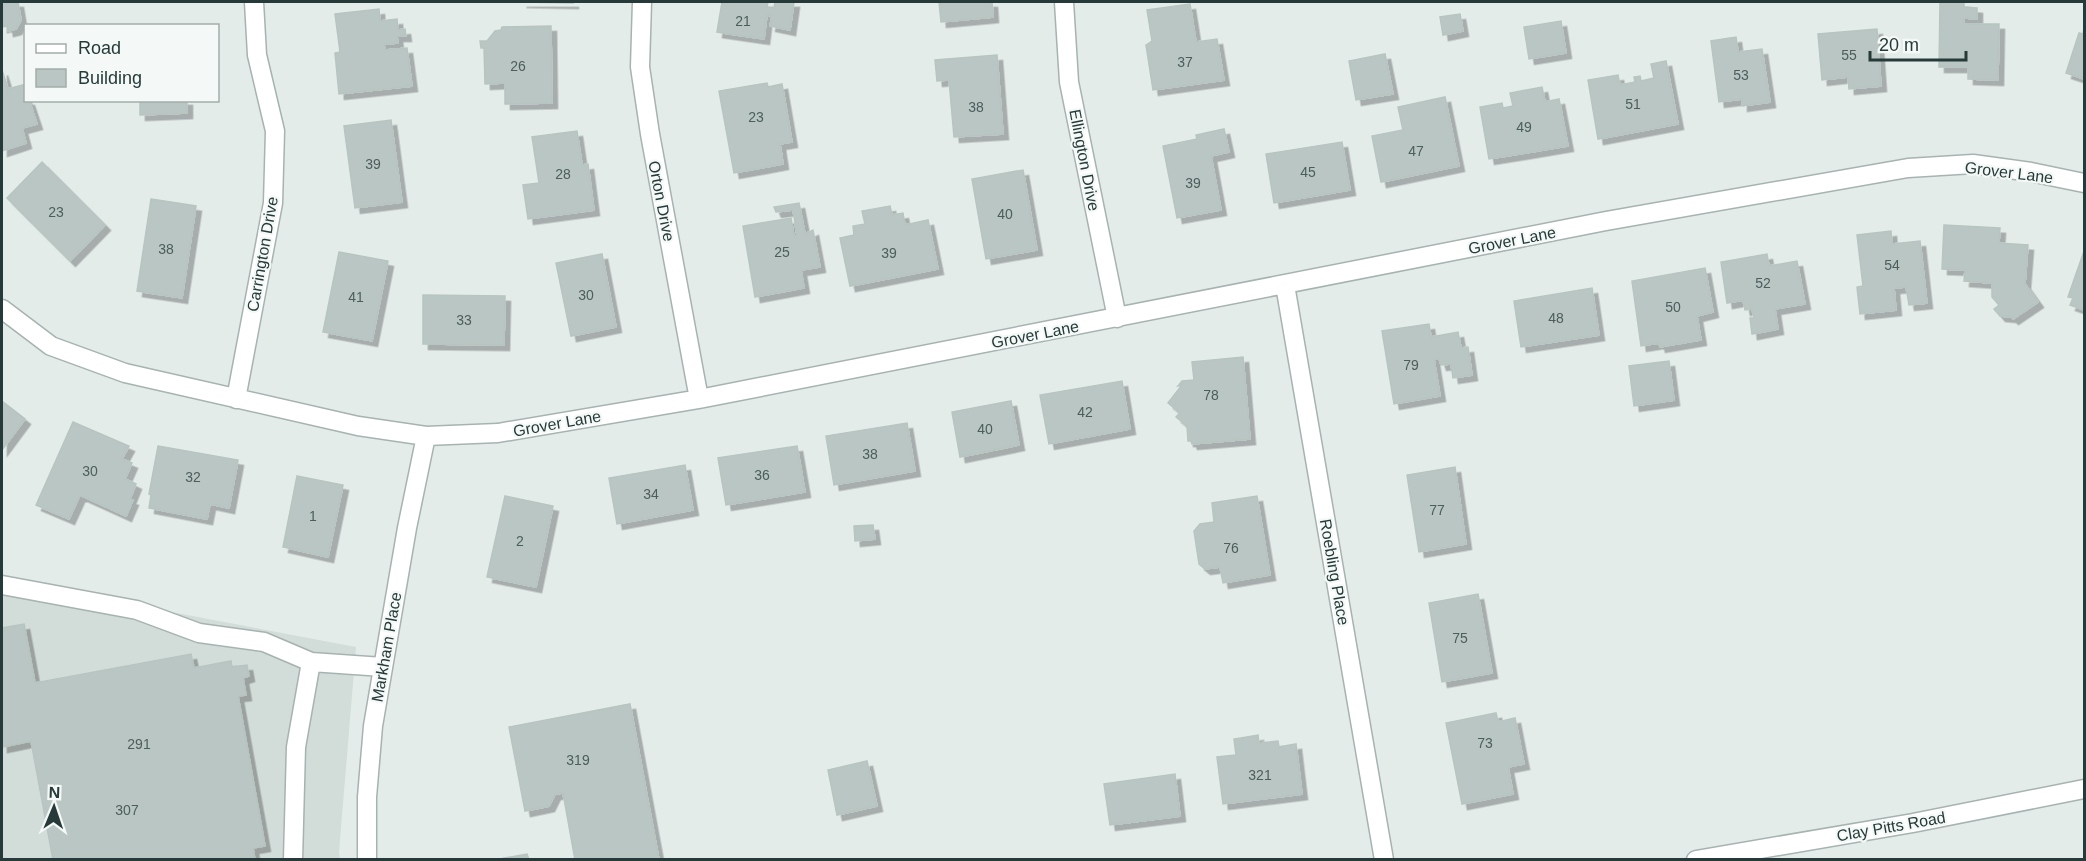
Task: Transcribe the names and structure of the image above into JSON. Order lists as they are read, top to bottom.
{
  "streets": {
    "street": [
      "Ellington Drive",
      "Grover Lane",
      "Orton Drive",
      "Carrington Drive",
      "Roebling Place",
      "Markham Place",
      "Clay Pitts Road"
    ]
  },
  "crossings": [
    ["Ellington Drive", "Grover Lane"],
    ["Grover Lane", "Orton Drive"],
    ["Grover Lane", "Carrington Drive"],
    ["Grover Lane", "Roebling Place"],
    ["Grover Lane", "Markham Place"]
  ],
  "house_numbers": [
    "21",
    "55",
    "37",
    "26",
    "53",
    "51",
    "38",
    "23",
    "49",
    "47",
    "39",
    "45",
    "28",
    "39",
    "23",
    "40",
    "38",
    "25",
    "39",
    "54",
    "52",
    "30",
    "41",
    "50",
    "48",
    "33",
    "79",
    "78",
    "42",
    "40",
    "38",
    "30",
    "36",
    "32",
    "34",
    "77",
    "1",
    "2",
    "76",
    "75",
    "73",
    "291",
    "319",
    "321",
    "307"
  ],
  "legend": ["Road", "Building"],
  "scale_bar": "20 m",
  "north": "top"
}
